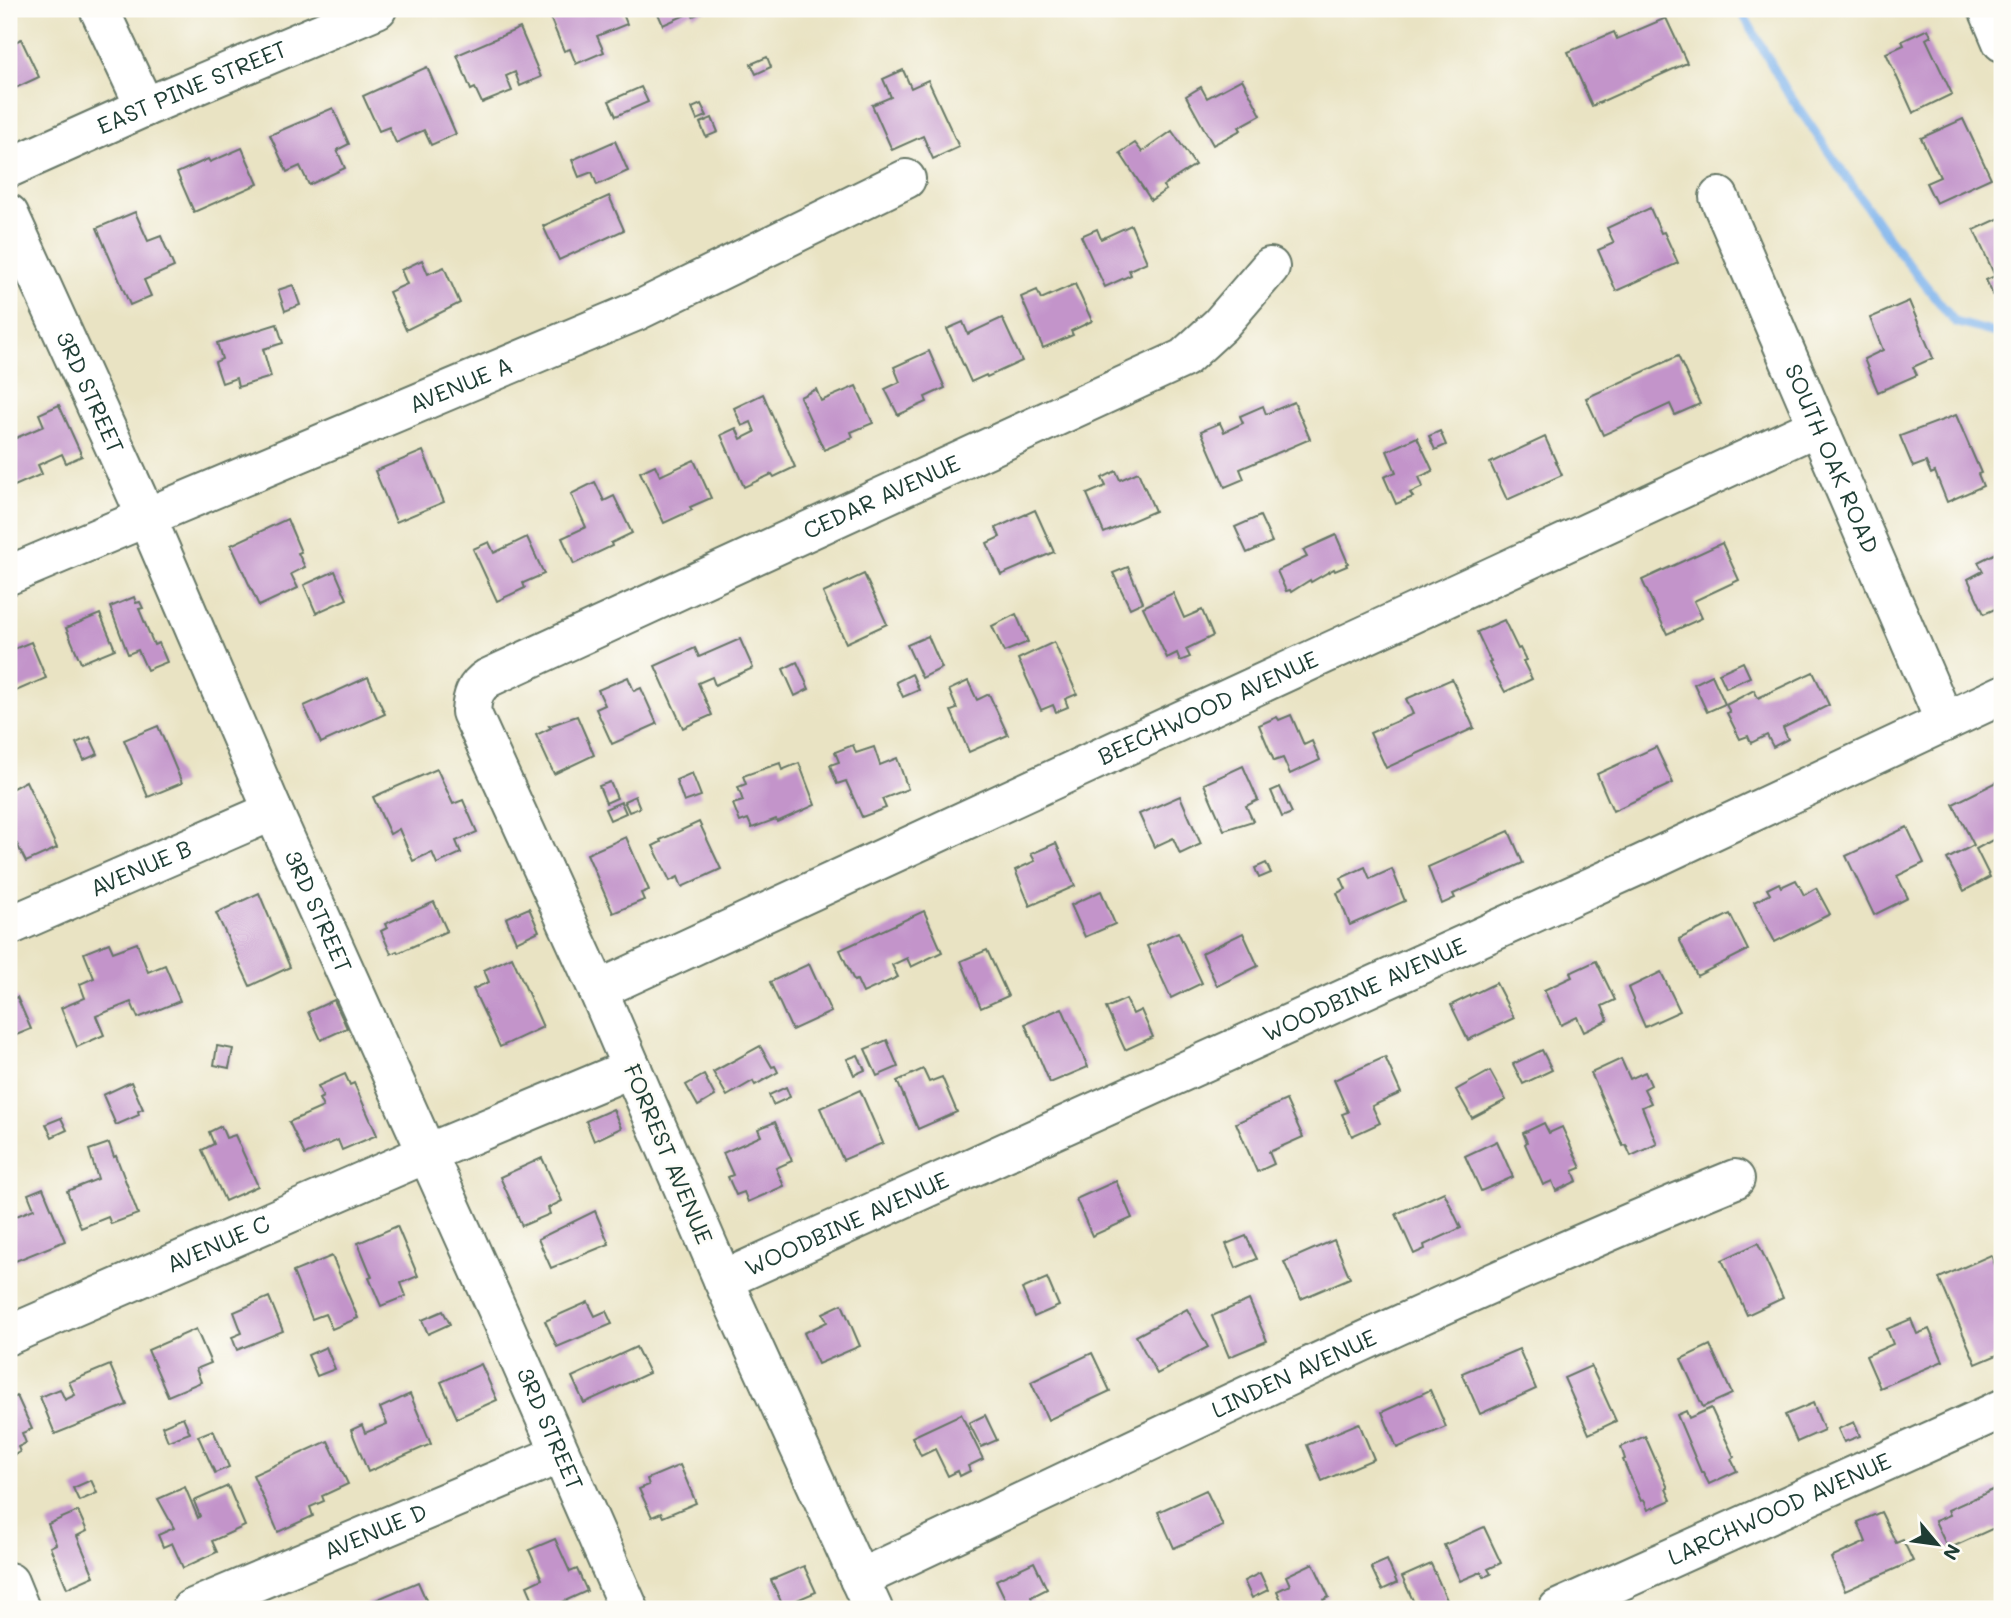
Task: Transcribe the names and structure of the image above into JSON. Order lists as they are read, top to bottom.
{
  "streets": {
    "street": [
      "EAST PINE STREET",
      "AVENUE A",
      "3RD STREET",
      "SOUTH OAK ROAD",
      "CEDAR AVENUE",
      "BEECHWOOD AVENUE",
      "AVENUE B",
      "WOODBINE AVENUE",
      "FORREST AVENUE",
      "AVENUE C",
      "LINDEN AVENUE",
      "LARCHWOOD AVENUE",
      "AVENUE D"
    ]
  },
  "crossings": [
    ["AVENUE A", "3RD STREET"],
    ["3RD STREET", "AVENUE B"],
    ["3RD STREET", "AVENUE C"],
    ["3RD STREET", "AVENUE D"],
    ["SOUTH OAK ROAD", "BEECHWOOD AVENUE"],
    ["SOUTH OAK ROAD", "WOODBINE AVENUE"],
    ["CEDAR AVENUE", "FORREST AVENUE"],
    ["BEECHWOOD AVENUE", "FORREST AVENUE"],
    ["WOODBINE AVENUE", "FORREST AVENUE"],
    ["FORREST AVENUE", "LINDEN AVENUE"]
  ],
  "north": "bottom right"
}
